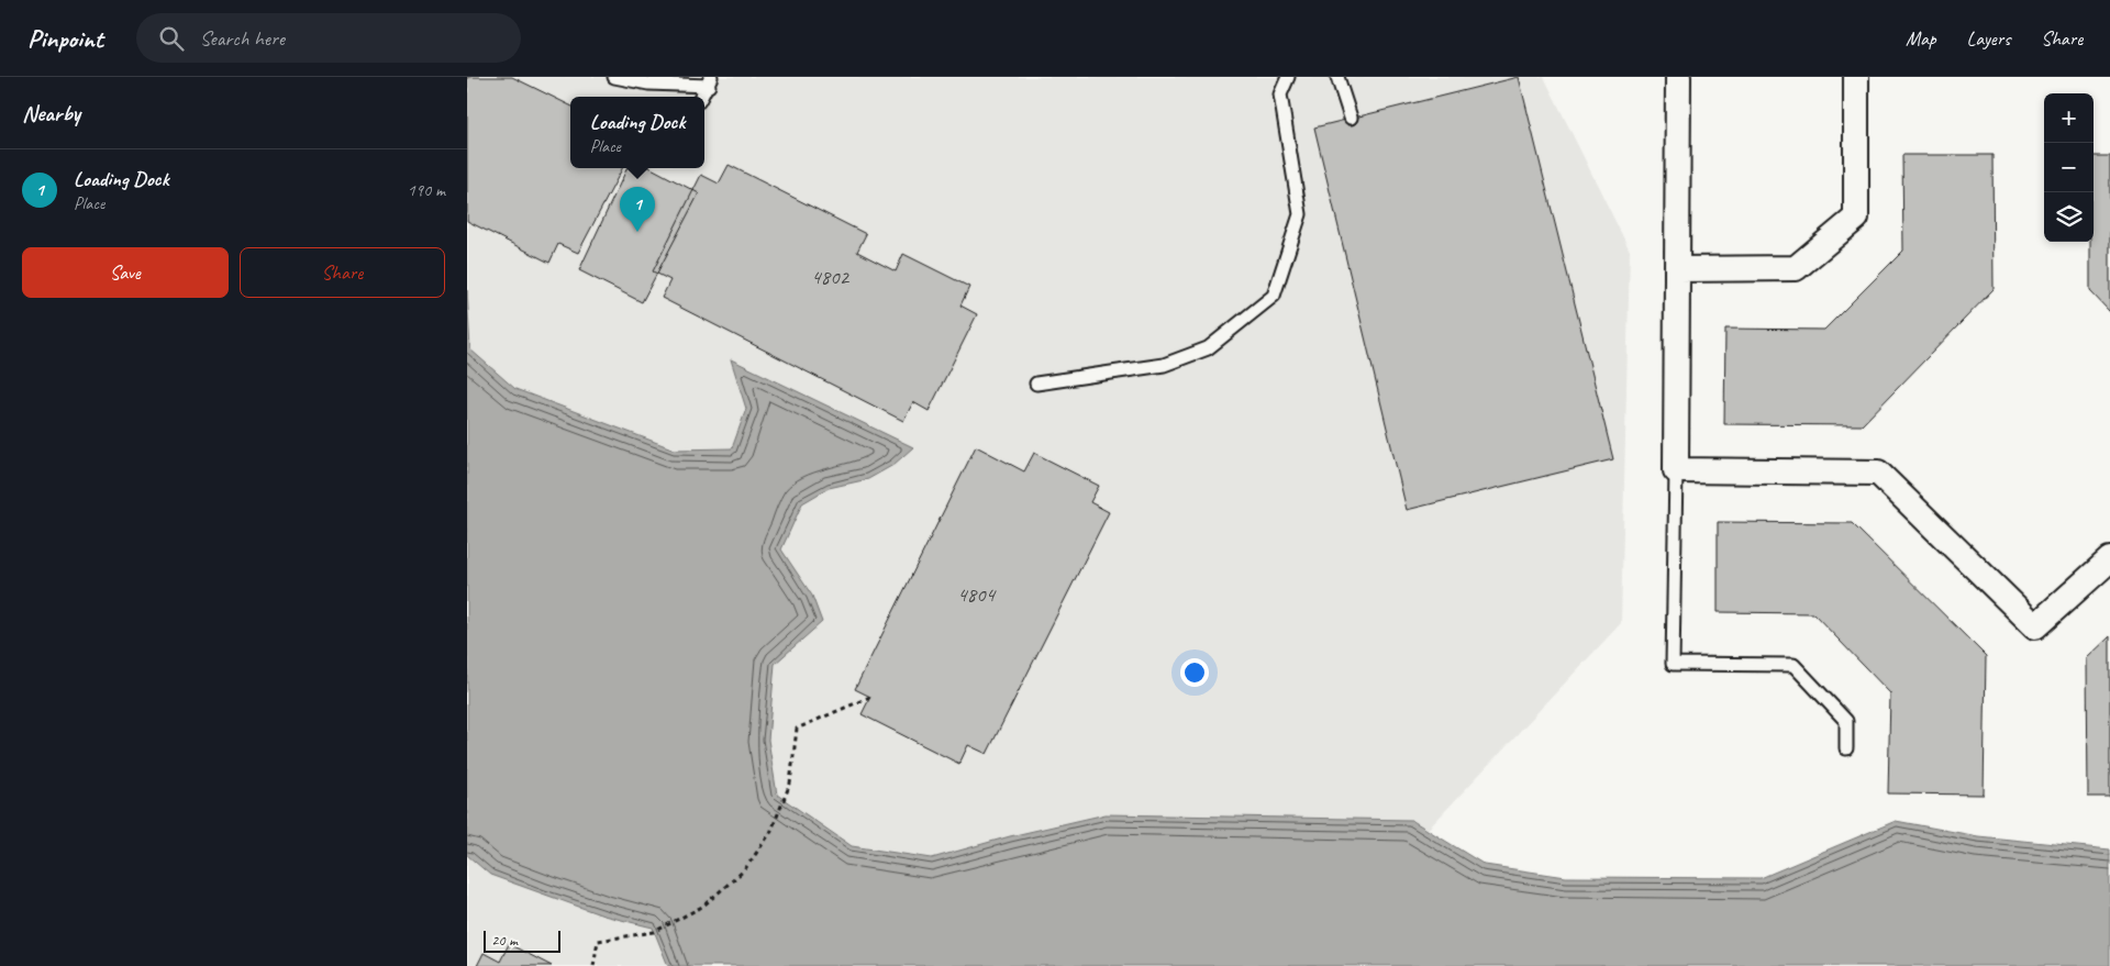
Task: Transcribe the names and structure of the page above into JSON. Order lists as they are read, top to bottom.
{
  "house_numbers": ["4802", "4804"],
  "scale_bar": "20 m",
  "page": {
    "header": "Pinpoint",
    "search": "Search here",
    "nav": ["Map", "Layers", "Share"],
    "heading": "Nearby",
    "map_buttons": ["+", "−"],
    "popup": ["Loading Dock", "Place"],
    "list": [
      {
        "mark": "1",
        "name": "Loading Dock",
        "note": "Place",
        "value": "190 m"
      }
    ],
    "pins": "1",
    "buttons": ["Save", "Share"],
    "scale": "20 m"
  }
}
